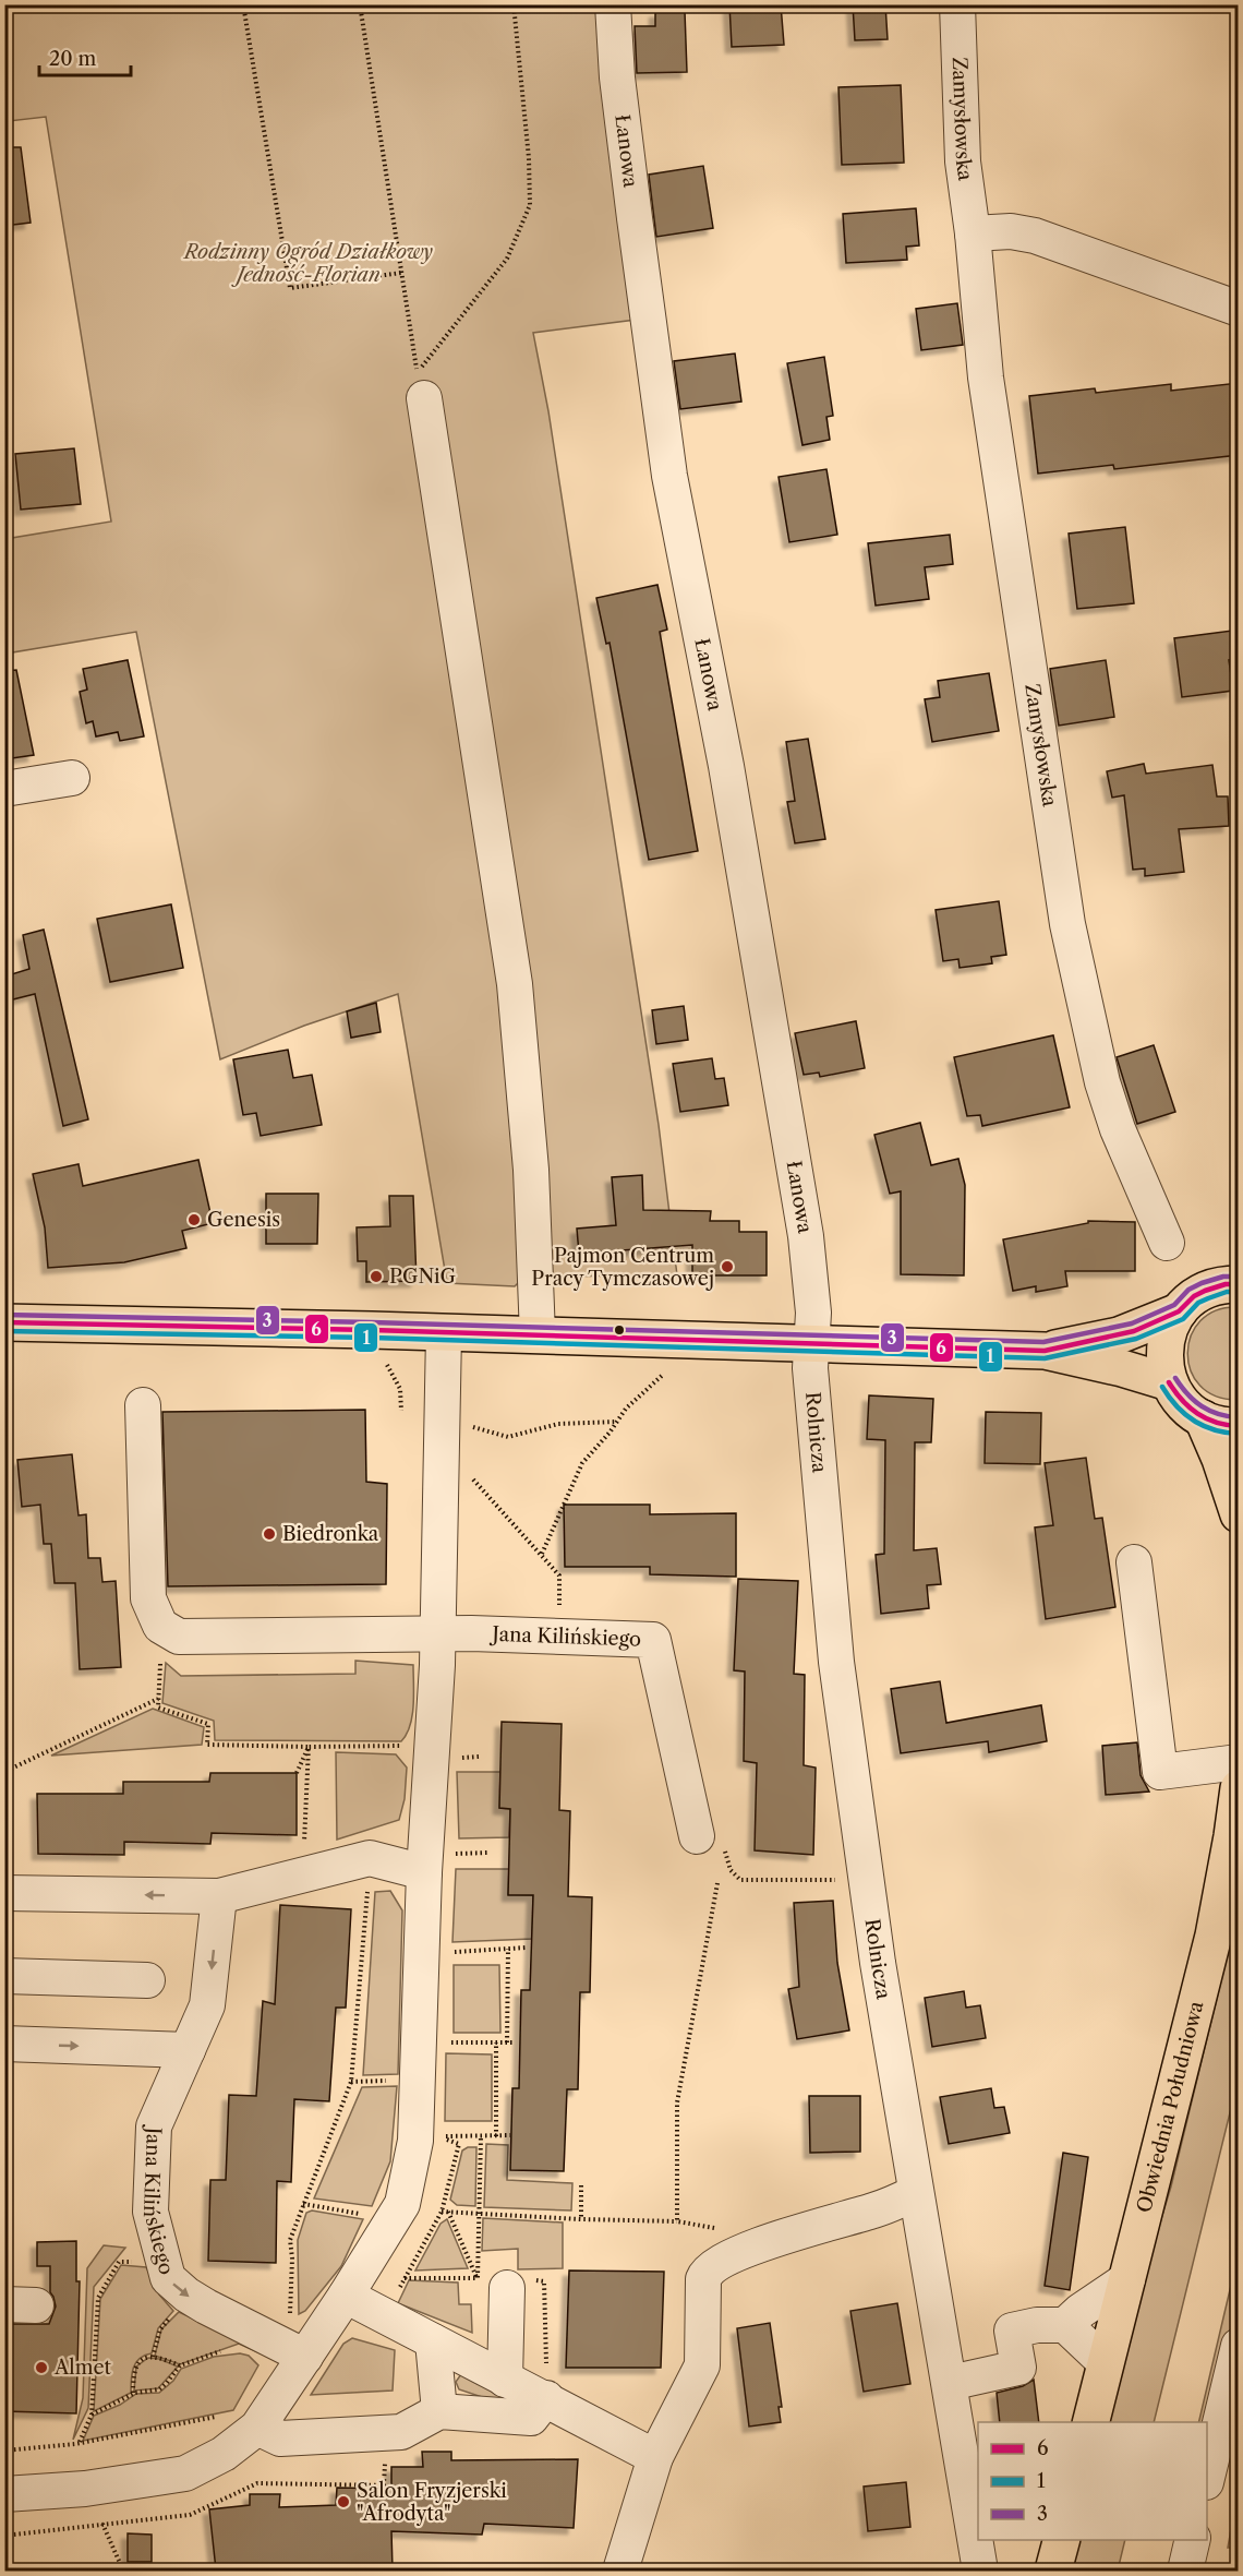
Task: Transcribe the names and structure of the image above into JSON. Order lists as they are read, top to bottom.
{
  "streets": {
    "main road": ["Obwiednia Południowa"],
    "street": [
      "Zamysłowska",
      "Łanowa",
      "Rolnicza",
      "Jana Kilińskiego"
    ]
  },
  "crossings": [
    ["Łanowa", "Rolnicza"]
  ],
  "parks": ["Rodzinny Ogród Działkowy Jedność-Florian"],
  "places": [
    "Genesis",
    "Pajmon Centrum Pracy Tymczasowej",
    "PGNiG",
    "Biedronka",
    "Almet",
    "Salon Fryzjerski \"Afrodyta\""
  ],
  "lines": ["transit line 3", "transit line 6", "transit line 1"],
  "legend": ["6", "1", "3"],
  "scale_bar": "20 m"
}
